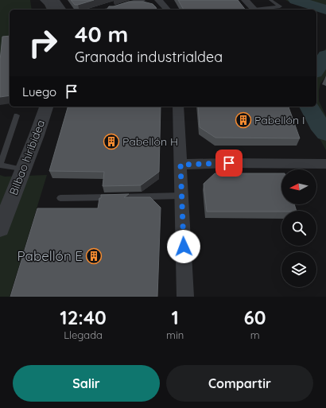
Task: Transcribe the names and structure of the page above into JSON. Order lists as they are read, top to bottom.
{
  "streets": {
    "street": ["Bilbao hiribidea"]
  },
  "places": {
    "building": ["Pabellón I", "Pabellón H", "Pabellón E"]
  },
  "north": "left",
  "page": {
    "turn": ["40 m", "Granada industrialdea"],
    "then": "Luego",
    "eta": [
      "12:40",
      "Llegada",
      "1",
      "min",
      "60",
      "m"
    ],
    "buttons": ["Salir", "Compartir"]
  }
}
